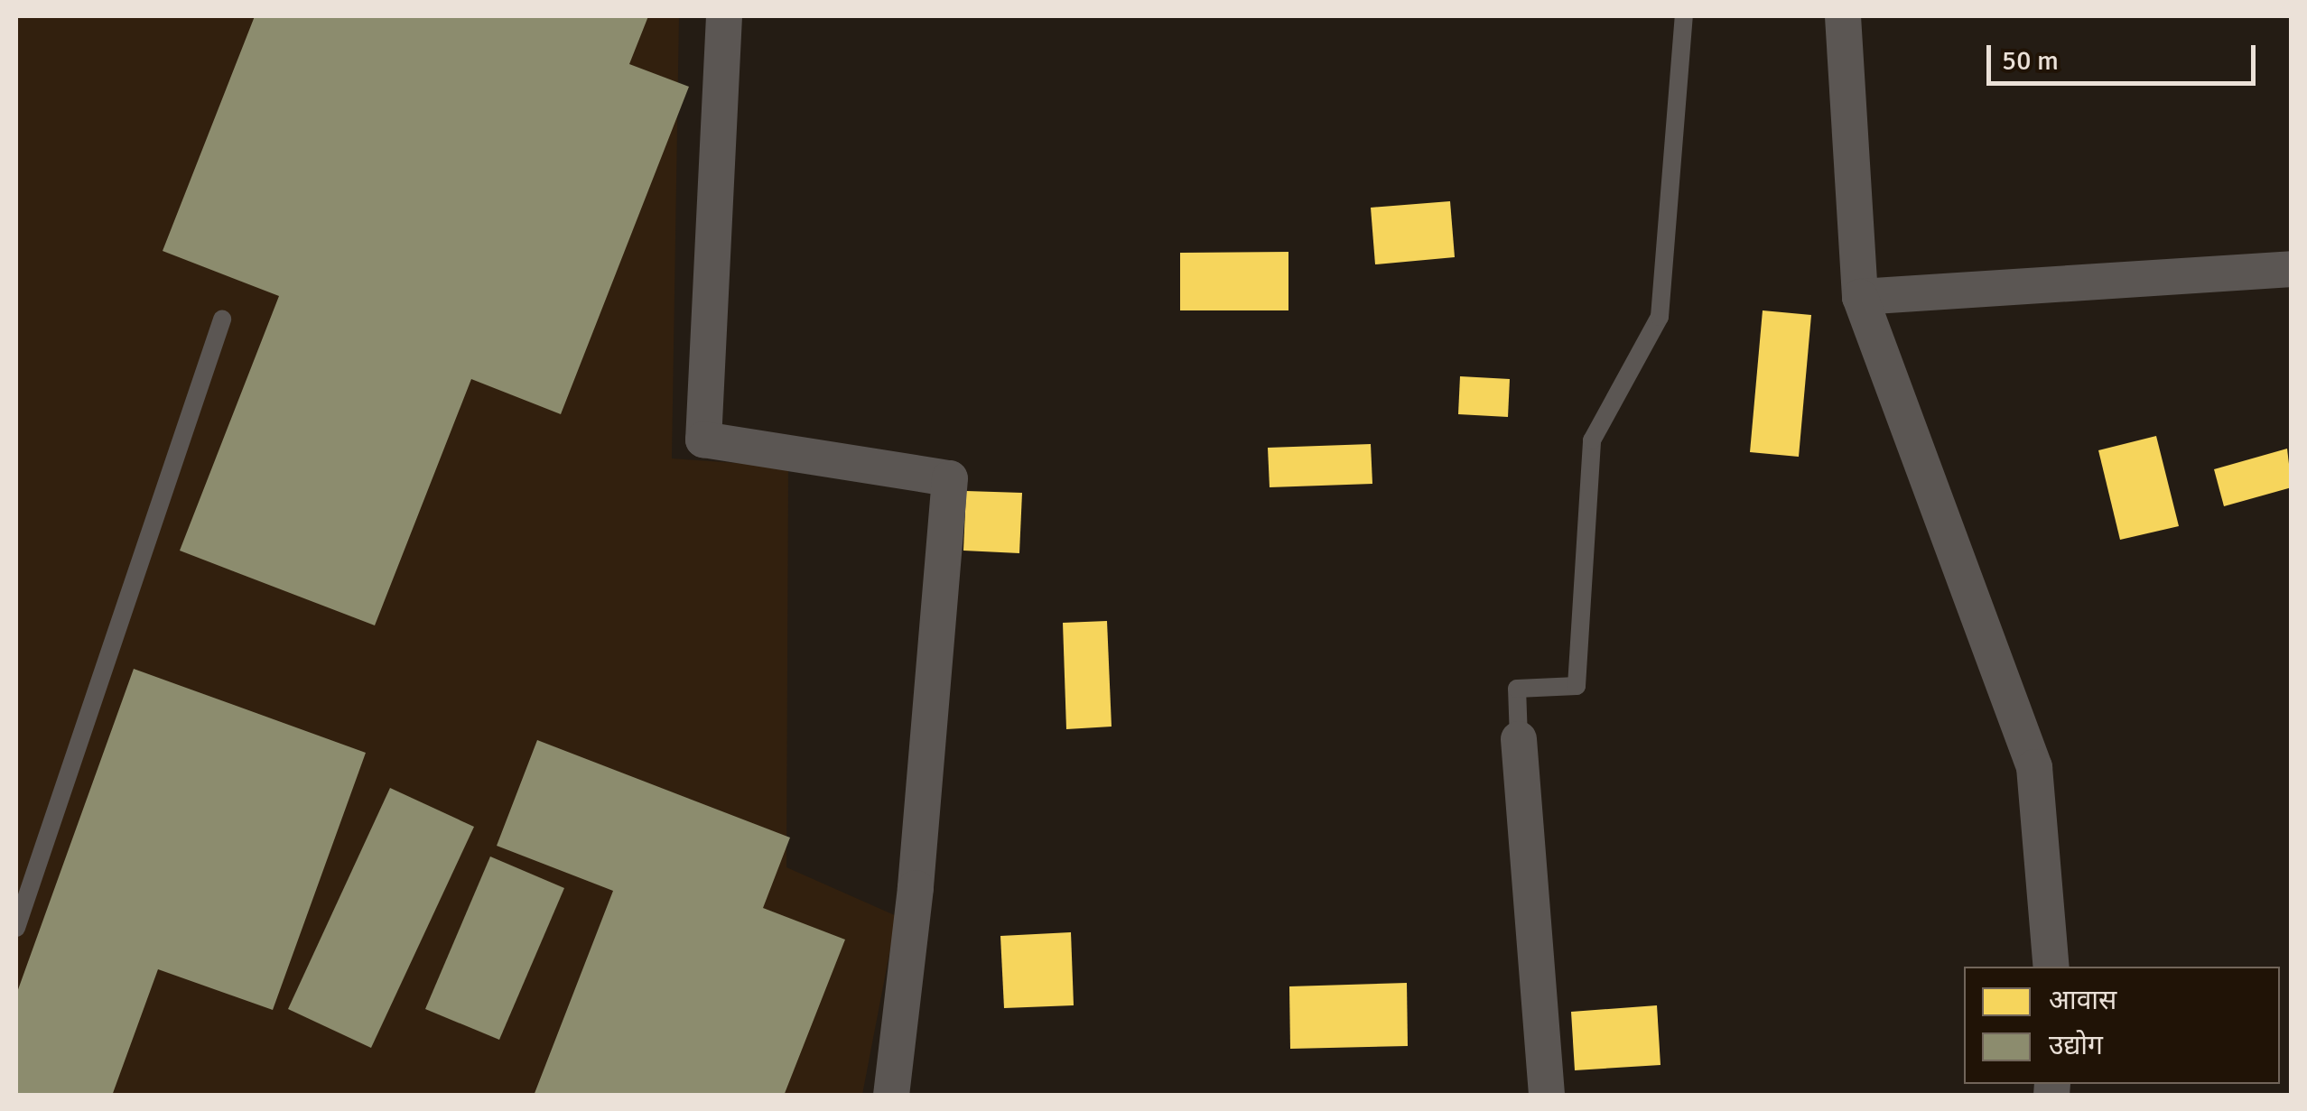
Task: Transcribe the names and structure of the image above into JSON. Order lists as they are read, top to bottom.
{
  "legend": ["आवास", "उद्योग"],
  "scale_bar": "50 m"
}
